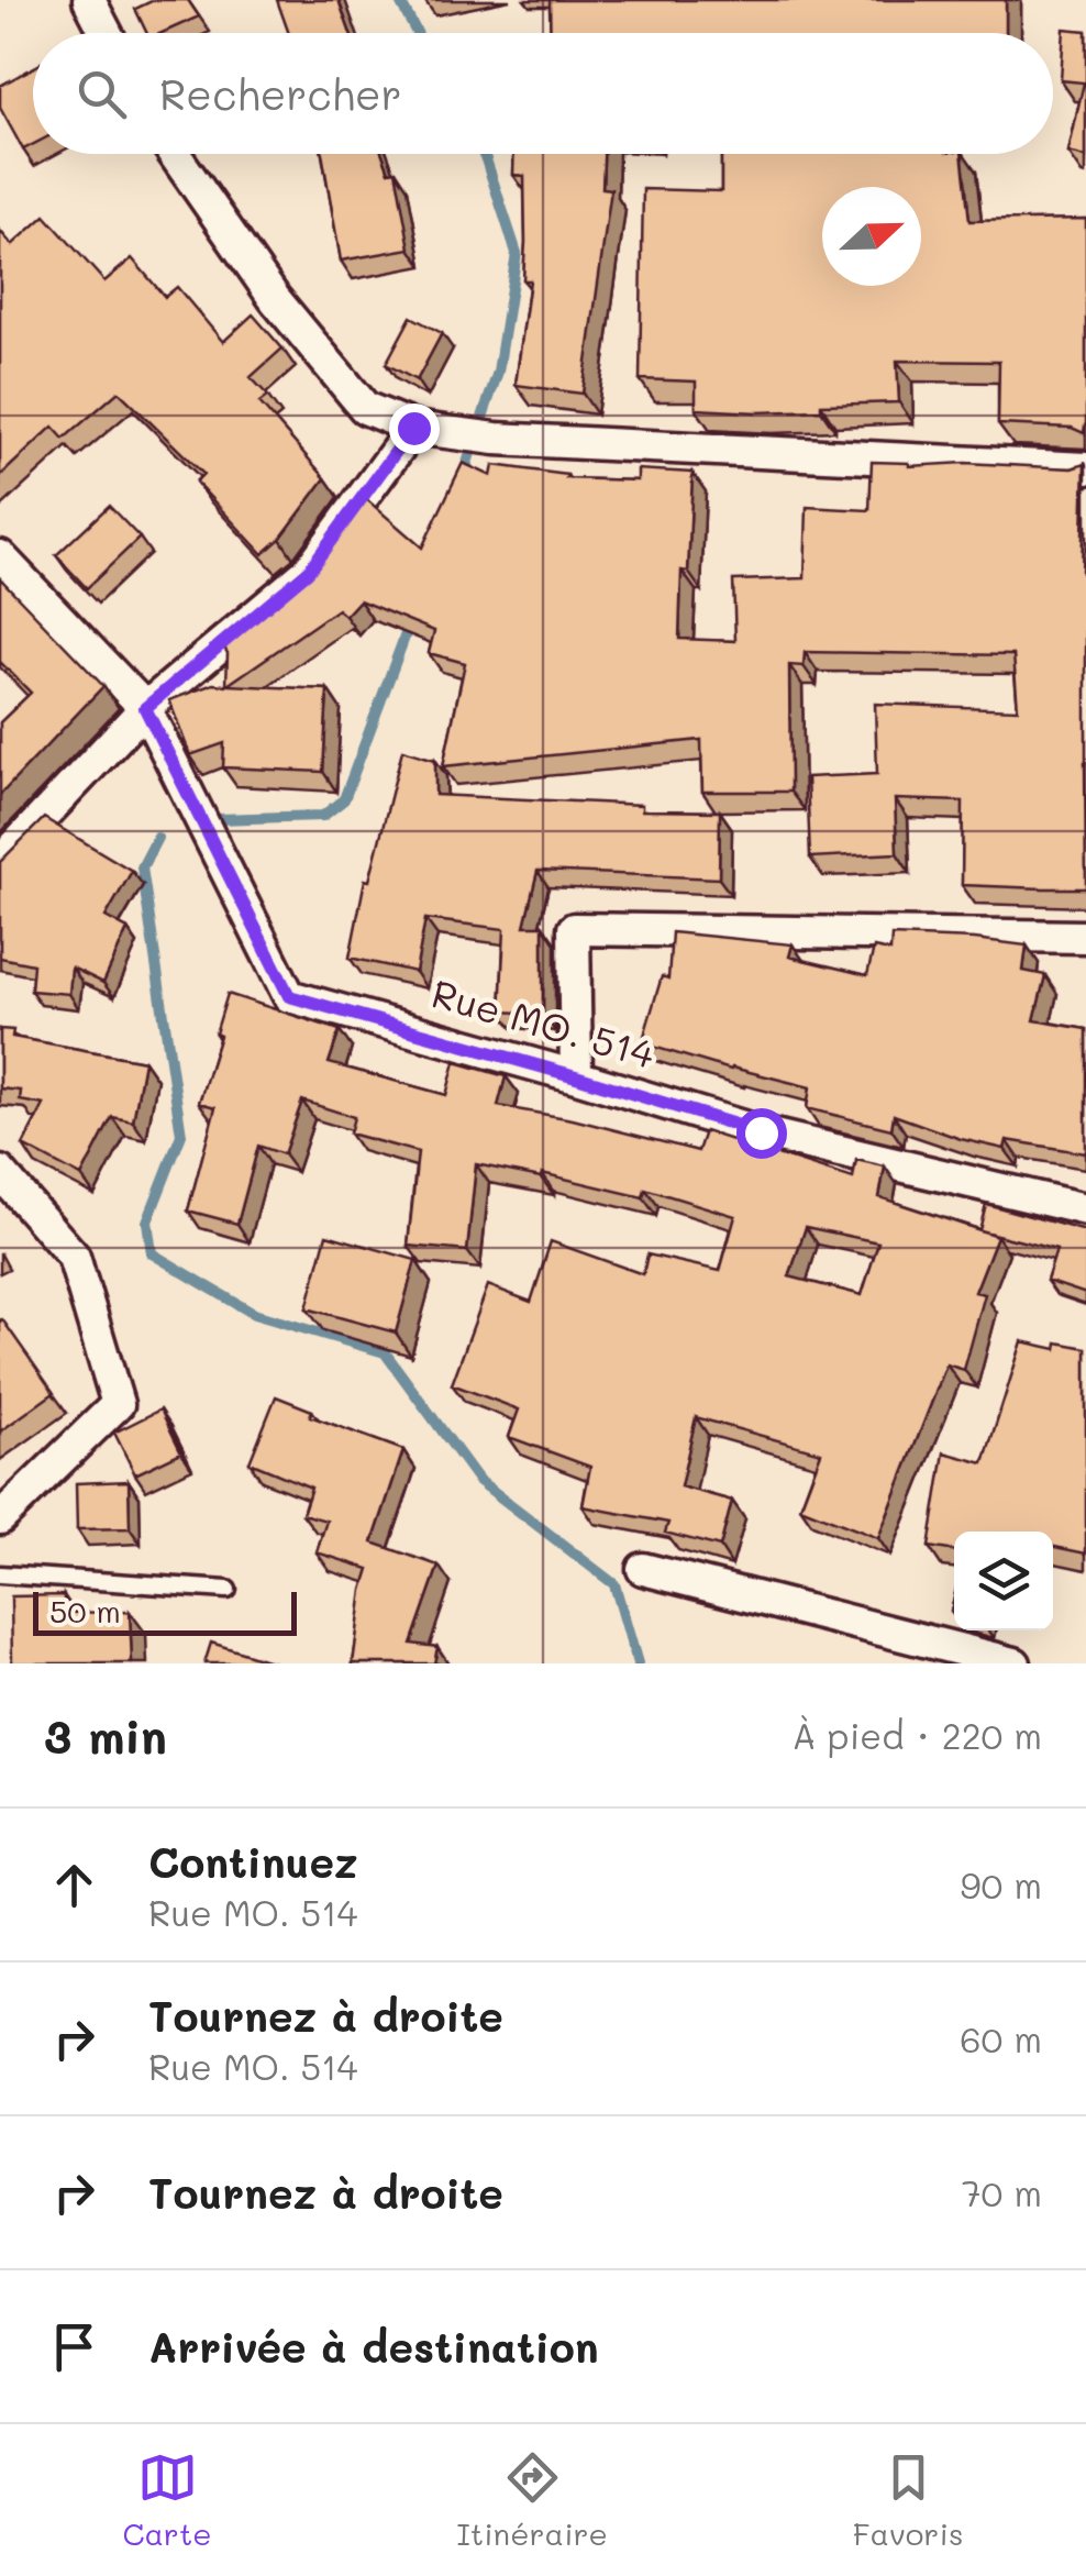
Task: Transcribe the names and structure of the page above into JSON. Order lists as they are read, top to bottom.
{
  "streets": {
    "street": ["Rue MO. 514"]
  },
  "scale_bar": "50 m",
  "north": "right",
  "page": {
    "search": "Rechercher",
    "scale": "50 m",
    "heading": ["3 min", "À pied · 220 m"],
    "list": [
      ["Continuez", "Rue MO. 514", "90 m"],
      ["Tournez à droite", "Rue MO. 514", "60 m"],
      ["Tournez à droite", "70 m"],
      "Arrivée à destination"
    ],
    "nav": ["Carte", "Itinéraire", "Favoris"]
  }
}
